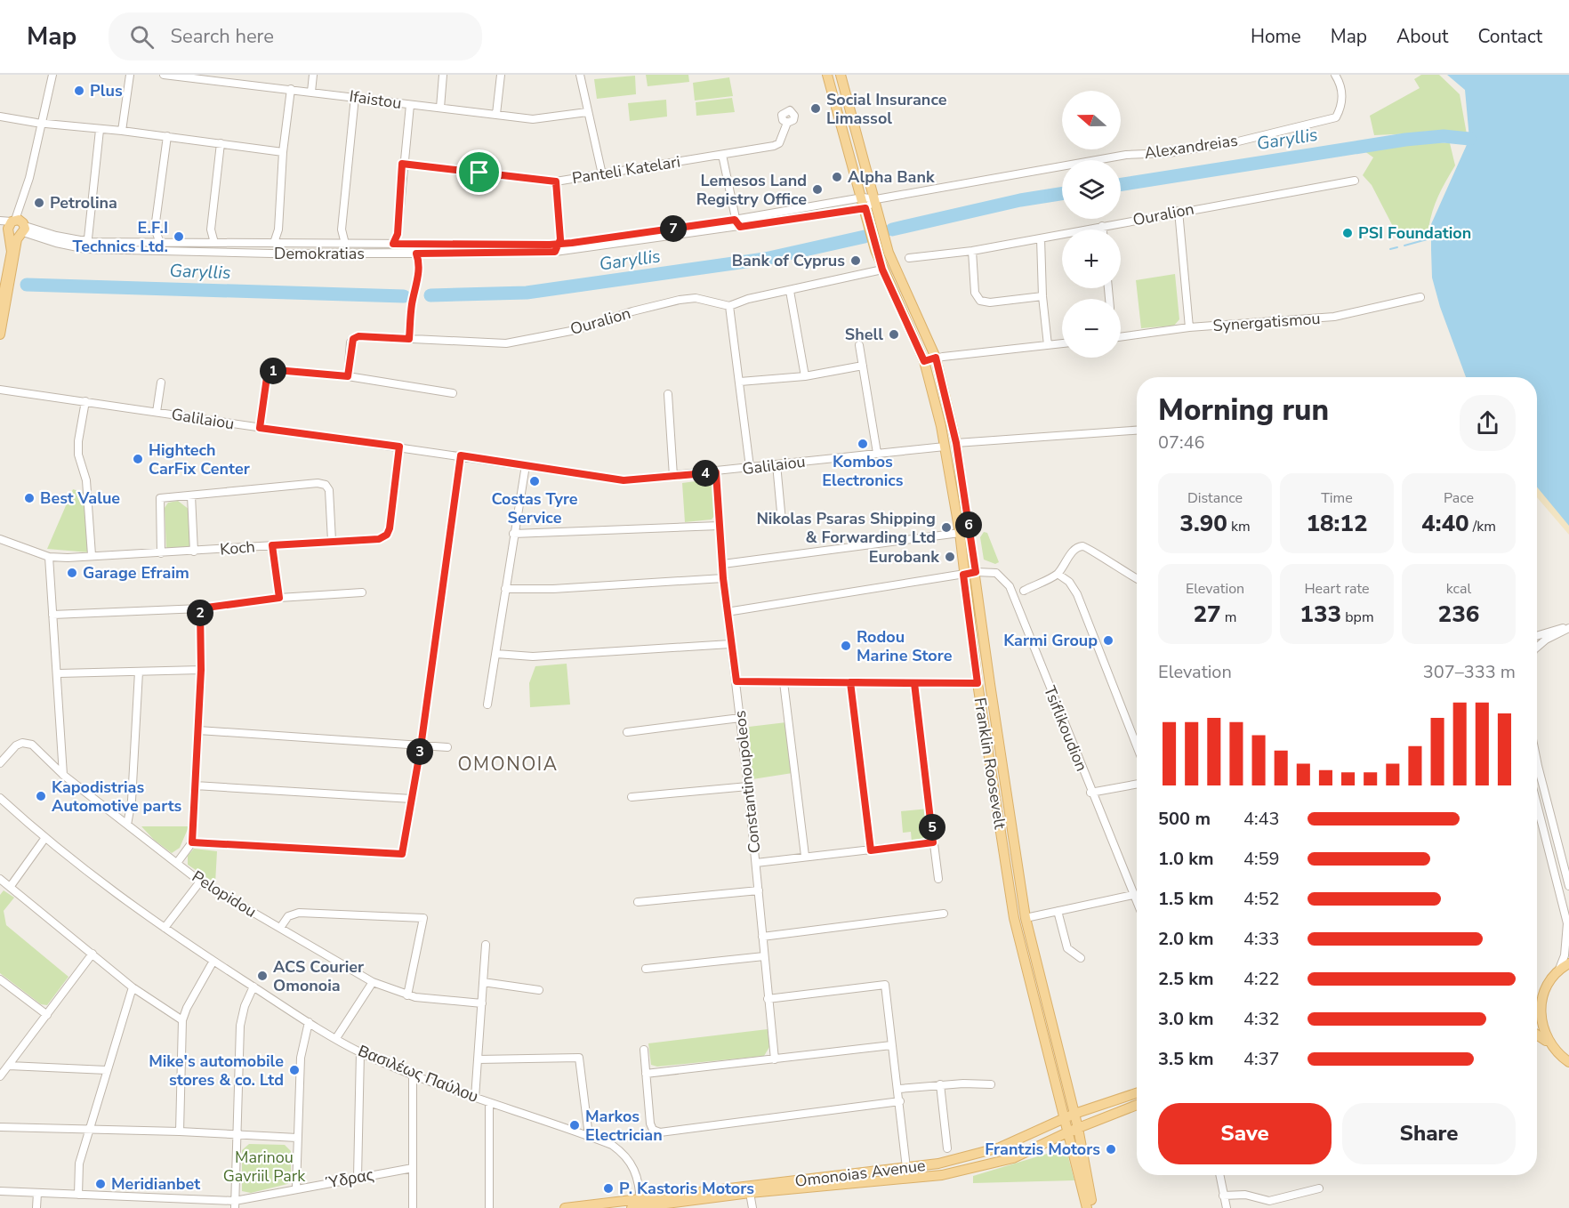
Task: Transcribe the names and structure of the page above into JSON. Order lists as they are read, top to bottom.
{
  "streets": {
    "main road": ["Franklin Roosevelt", "Omonoias Avenue"],
    "street": [
      "Ifaistou",
      "Alexandreias",
      "Panteli Katelari",
      "Ouralion",
      "Demokratias",
      "Synergatismou",
      "Galilaiou",
      "Koch",
      "Tsiflikoudion",
      "Constantinoupoleos",
      "Pelopidou",
      "Βασιλέως Παύλου",
      "Ύδρας"
    ]
  },
  "crossings": [
    ["Alexandreias", "Demokratias"],
    ["Alexandreias", "Franklin Roosevelt"],
    ["Ouralion", "Franklin Roosevelt"],
    ["Demokratias", "Franklin Roosevelt"],
    ["Galilaiou", "Koch"],
    ["Galilaiou", "Franklin Roosevelt"],
    ["Galilaiou", "Constantinoupoleos"],
    ["Tsiflikoudion", "Franklin Roosevelt"],
    ["Tsiflikoudion", "Constantinoupoleos"],
    ["Franklin Roosevelt", "Omonoias Avenue"],
    ["Βασιλέως Παύλου", "Omonoias Avenue"]
  ],
  "districts": ["OMONOIA"],
  "water": ["Garyllis"],
  "parks": ["Marinou Gavriil Park"],
  "places": [
    "Plus",
    "Social Insurance Limassol",
    "Alpha Bank",
    "Lemesos Land Registry Office",
    "Petrolina",
    "PSI Foundation",
    "E.F.I Technics Ltd.",
    "Bank of Cyprus",
    "Shell",
    "Kombos Electronics",
    "Hightech CarFix Center",
    "Costas Tyre Service",
    "Best Value",
    "Nikolas Psaras Shipping & Forwarding Ltd",
    "Eurobank",
    "Garage Efraim",
    "Karmi Group",
    "Rodou Marine Store",
    "Kapodistrias Automotive parts",
    "ACS Courier Omonoia",
    "Mike's automobile stores & co. Ltd",
    "Markos Electrician",
    "Frantzis Motors",
    "Meridianbet",
    "P. Kastoris Motors"
  ],
  "north": "left",
  "page": {
    "header": "Map",
    "search": "Search here",
    "nav": [
      "Home",
      "Map",
      "About",
      "Contact"
    ],
    "map_buttons": ["+", "−"],
    "pins": [
      "7",
      "1",
      "4",
      "6",
      "2",
      "3",
      "5"
    ],
    "heading": ["Morning run", "07:46"],
    "stats": [
      ["Distance", "3.90 km"],
      ["Time", "18:12"],
      ["Pace", "4:40 /km"],
      ["Elevation", "27 m"],
      ["Heart rate", "133 bpm"],
      ["kcal", "236"]
    ],
    "chart": ["Elevation", "307–333 m"],
    "list": [
      {
        "name": "500 m",
        "note": "4:43"
      },
      {
        "name": "1.0 km",
        "note": "4:59"
      },
      {
        "name": "1.5 km",
        "note": "4:52"
      },
      {
        "name": "2.0 km",
        "note": "4:33"
      },
      {
        "name": "2.5 km",
        "note": "4:22"
      },
      {
        "name": "3.0 km",
        "note": "4:32"
      },
      {
        "name": "3.5 km",
        "note": "4:37"
      }
    ],
    "buttons": ["Save", "Share"]
  }
}
